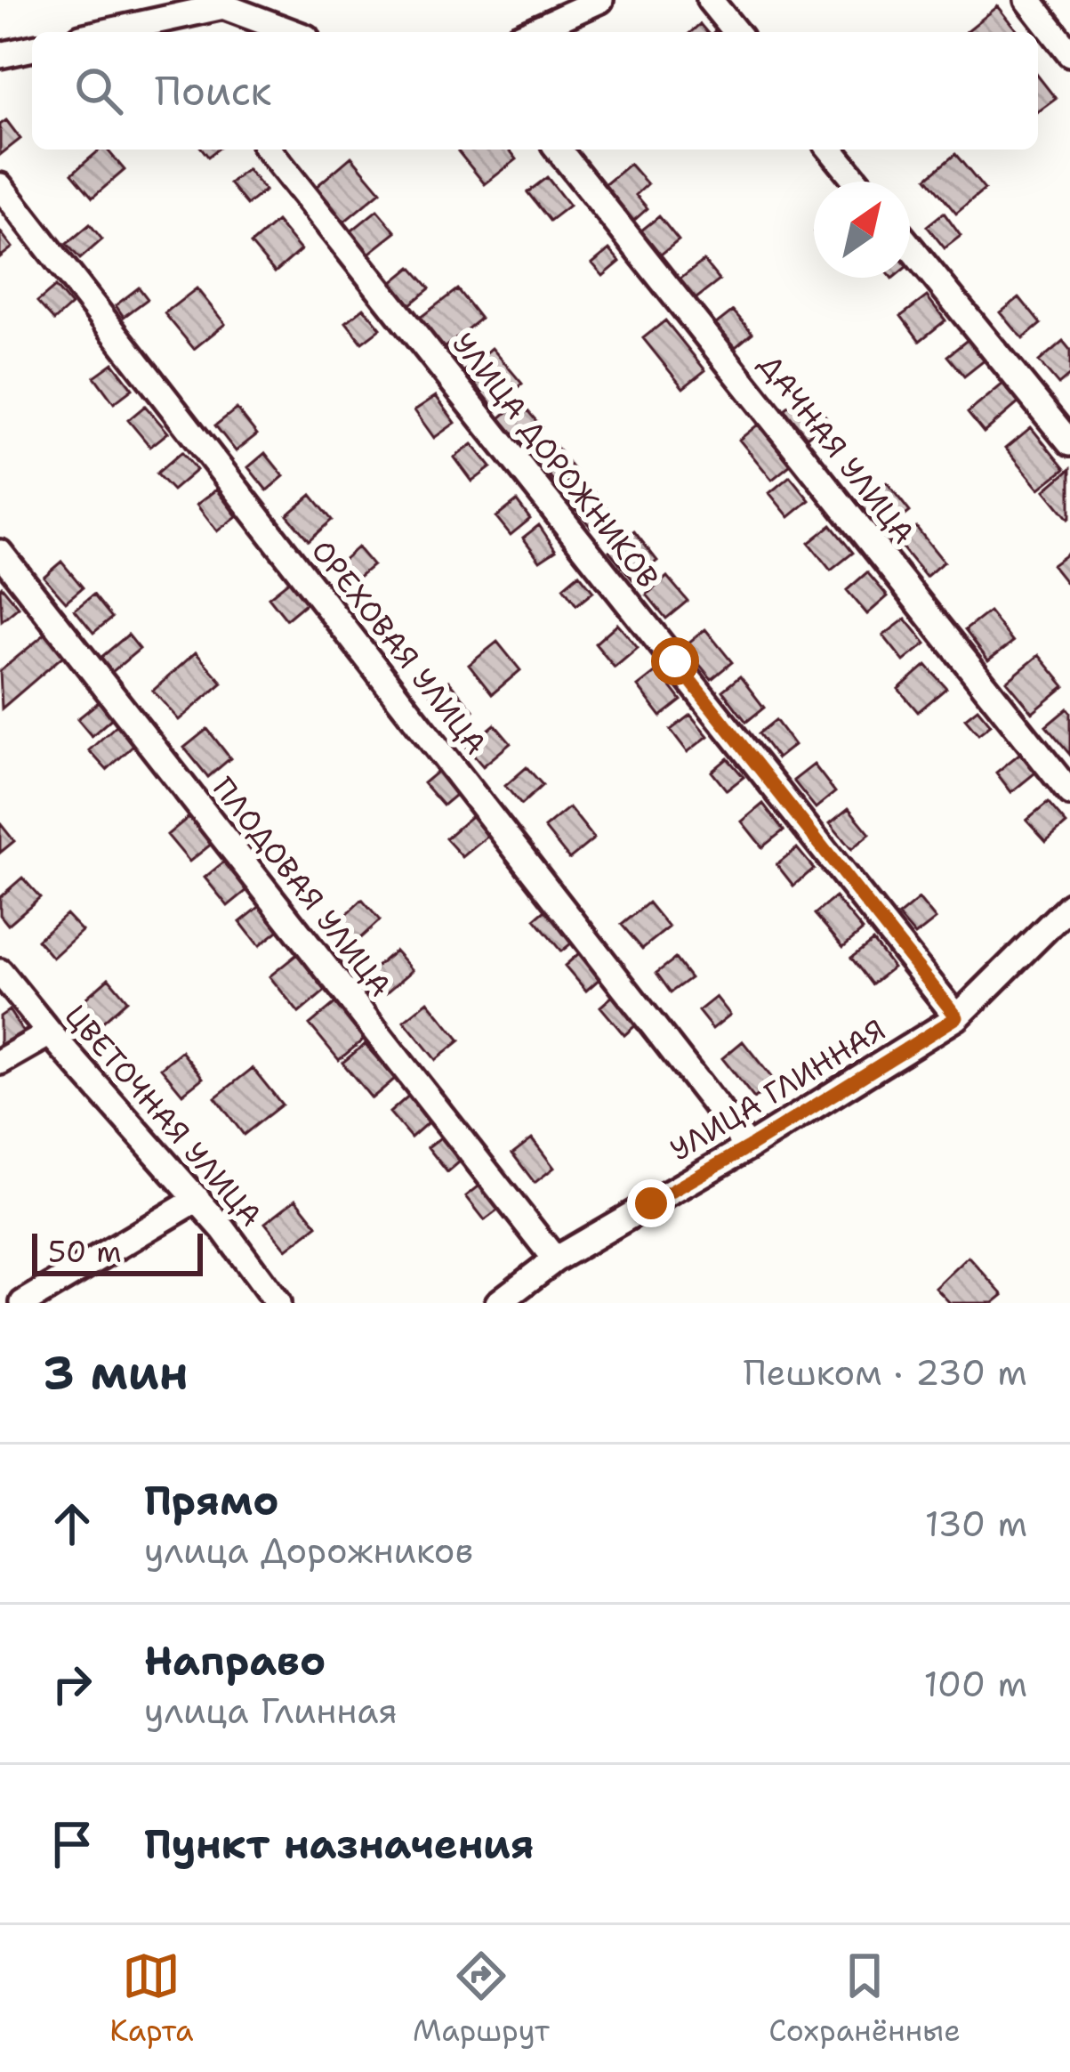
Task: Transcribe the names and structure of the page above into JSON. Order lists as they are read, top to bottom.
{
  "streets": {
    "street": [
      "ДАЧНАЯ УЛИЦА",
      "УЛИЦА ДОРОЖНИКОВ",
      "ОРЕХОВАЯ УЛИЦА",
      "ПЛОДОВАЯ УЛИЦА",
      "УЛИЦА ГЛИННАЯ",
      "ЦВЕТОЧНАЯ УЛИЦА"
    ]
  },
  "crossings": [
    ["УЛИЦА ДОРОЖНИКОВ", "УЛИЦА ГЛИННАЯ"],
    ["ОРЕХОВАЯ УЛИЦА", "УЛИЦА ГЛИННАЯ"],
    ["ПЛОДОВАЯ УЛИЦА", "УЛИЦА ГЛИННАЯ"]
  ],
  "scale_bar": "50 m",
  "north": "top right",
  "page": {
    "search": "Поиск",
    "scale": "50 m",
    "heading": ["3 мин", "Пешком · 230 m"],
    "list": [
      ["Прямо", "улица Дорожников", "130 m"],
      ["Направо", "улица Глинная", "100 m"],
      "Пункт назначения"
    ],
    "nav": ["Карта", "Маршрут", "Сохранённые"]
  }
}
